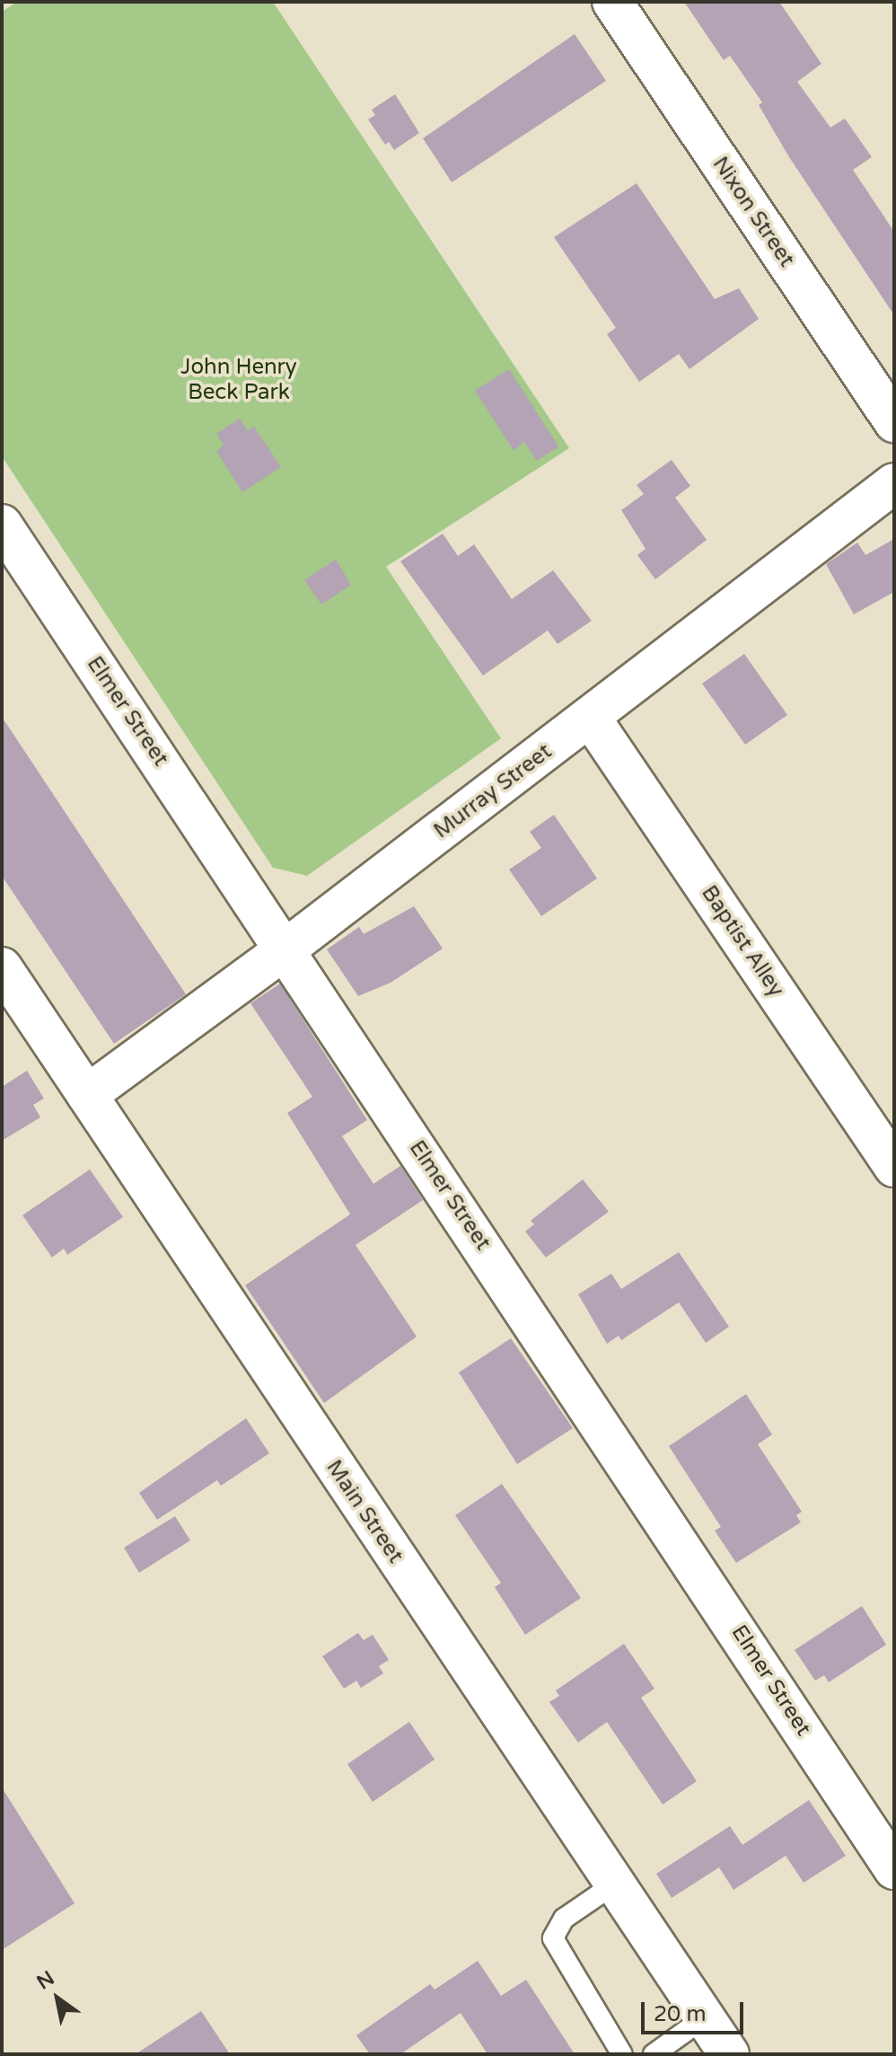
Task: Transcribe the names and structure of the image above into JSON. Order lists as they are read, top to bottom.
{
  "streets": {
    "street": [
      "Nixon Street",
      "Elmer Street",
      "Murray Street",
      "Baptist Alley",
      "Main Street"
    ]
  },
  "crossings": [
    ["Elmer Street", "Murray Street"],
    ["Murray Street", "Baptist Alley"],
    ["Murray Street", "Main Street"]
  ],
  "parks": ["John Henry Beck Park"],
  "scale_bar": "20 m",
  "north": "top left"
}
